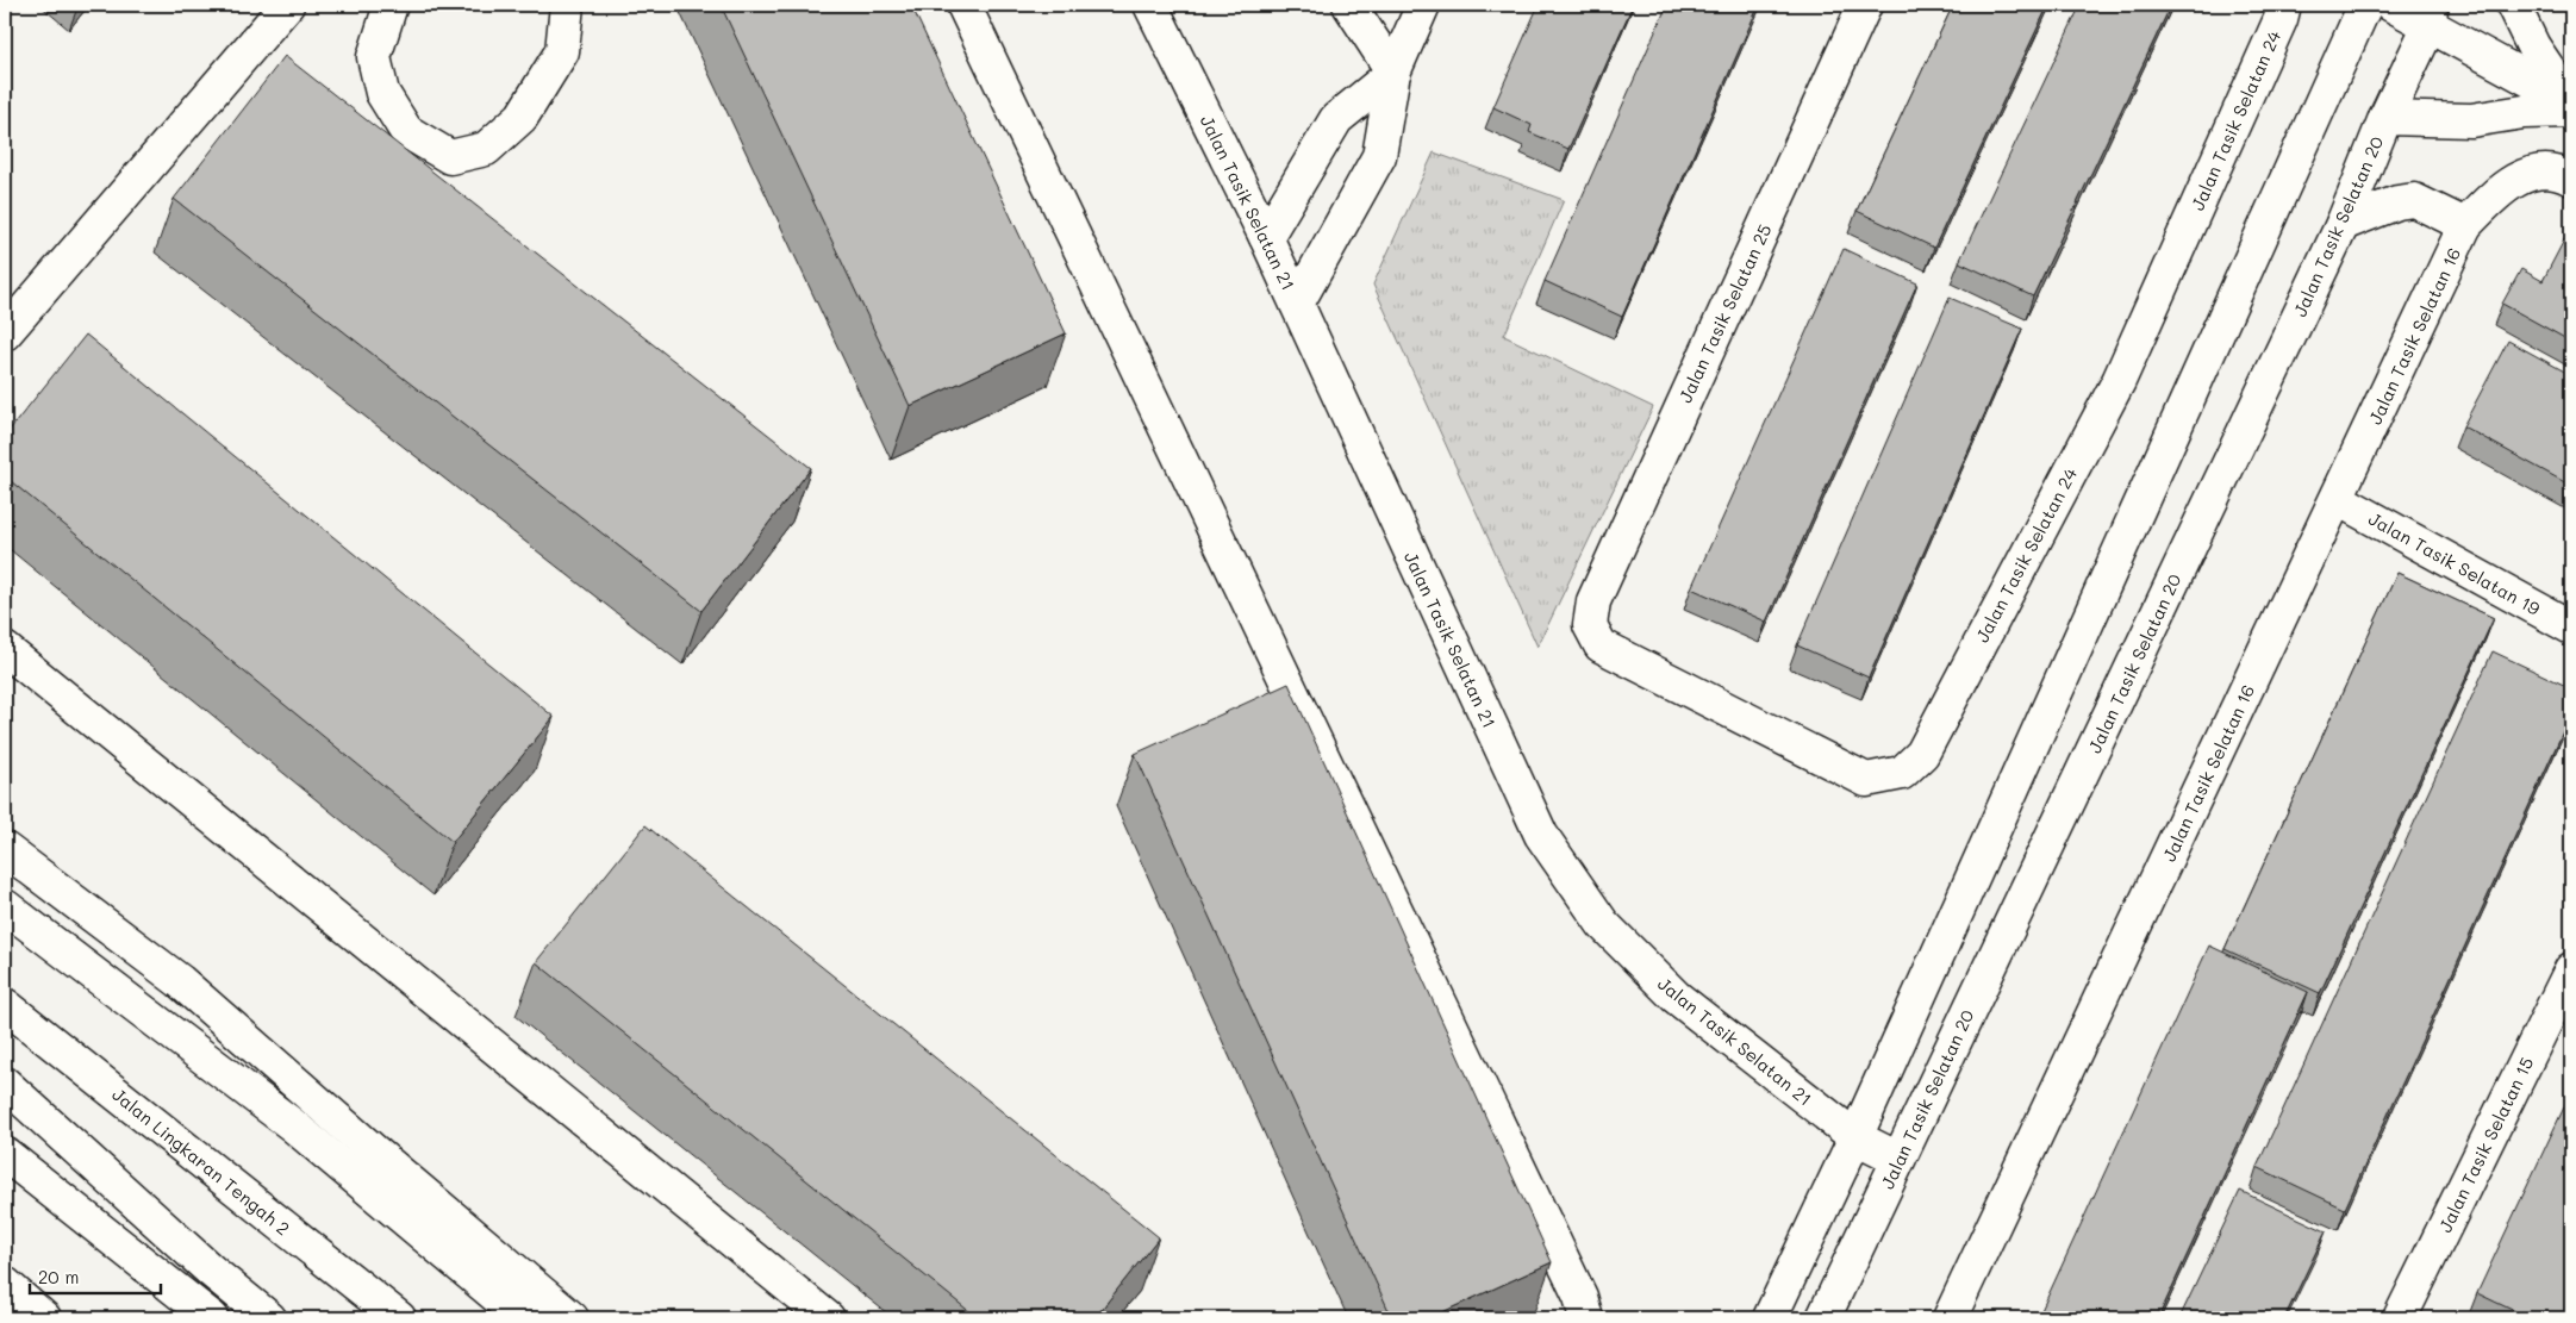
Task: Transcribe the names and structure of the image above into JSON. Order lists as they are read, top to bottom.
{
  "streets": {
    "main road": [
      "Jalan Tasik Selatan 24",
      "Jalan Tasik Selatan 21",
      "Jalan Tasik Selatan 20",
      "Jalan Tasik Selatan 25",
      "Jalan Tasik Selatan 16",
      "Jalan Tasik Selatan 19",
      "Jalan Tasik Selatan 15",
      "Jalan Lingkaran Tengah 2"
    ]
  },
  "crossings": [
    ["Jalan Tasik Selatan 24", "Jalan Tasik Selatan 25"],
    ["Jalan Tasik Selatan 21", "Jalan Tasik Selatan 20"],
    ["Jalan Tasik Selatan 20", "Jalan Tasik Selatan 16"],
    ["Jalan Tasik Selatan 16", "Jalan Tasik Selatan 19"]
  ],
  "scale_bar": "20 m"
}
